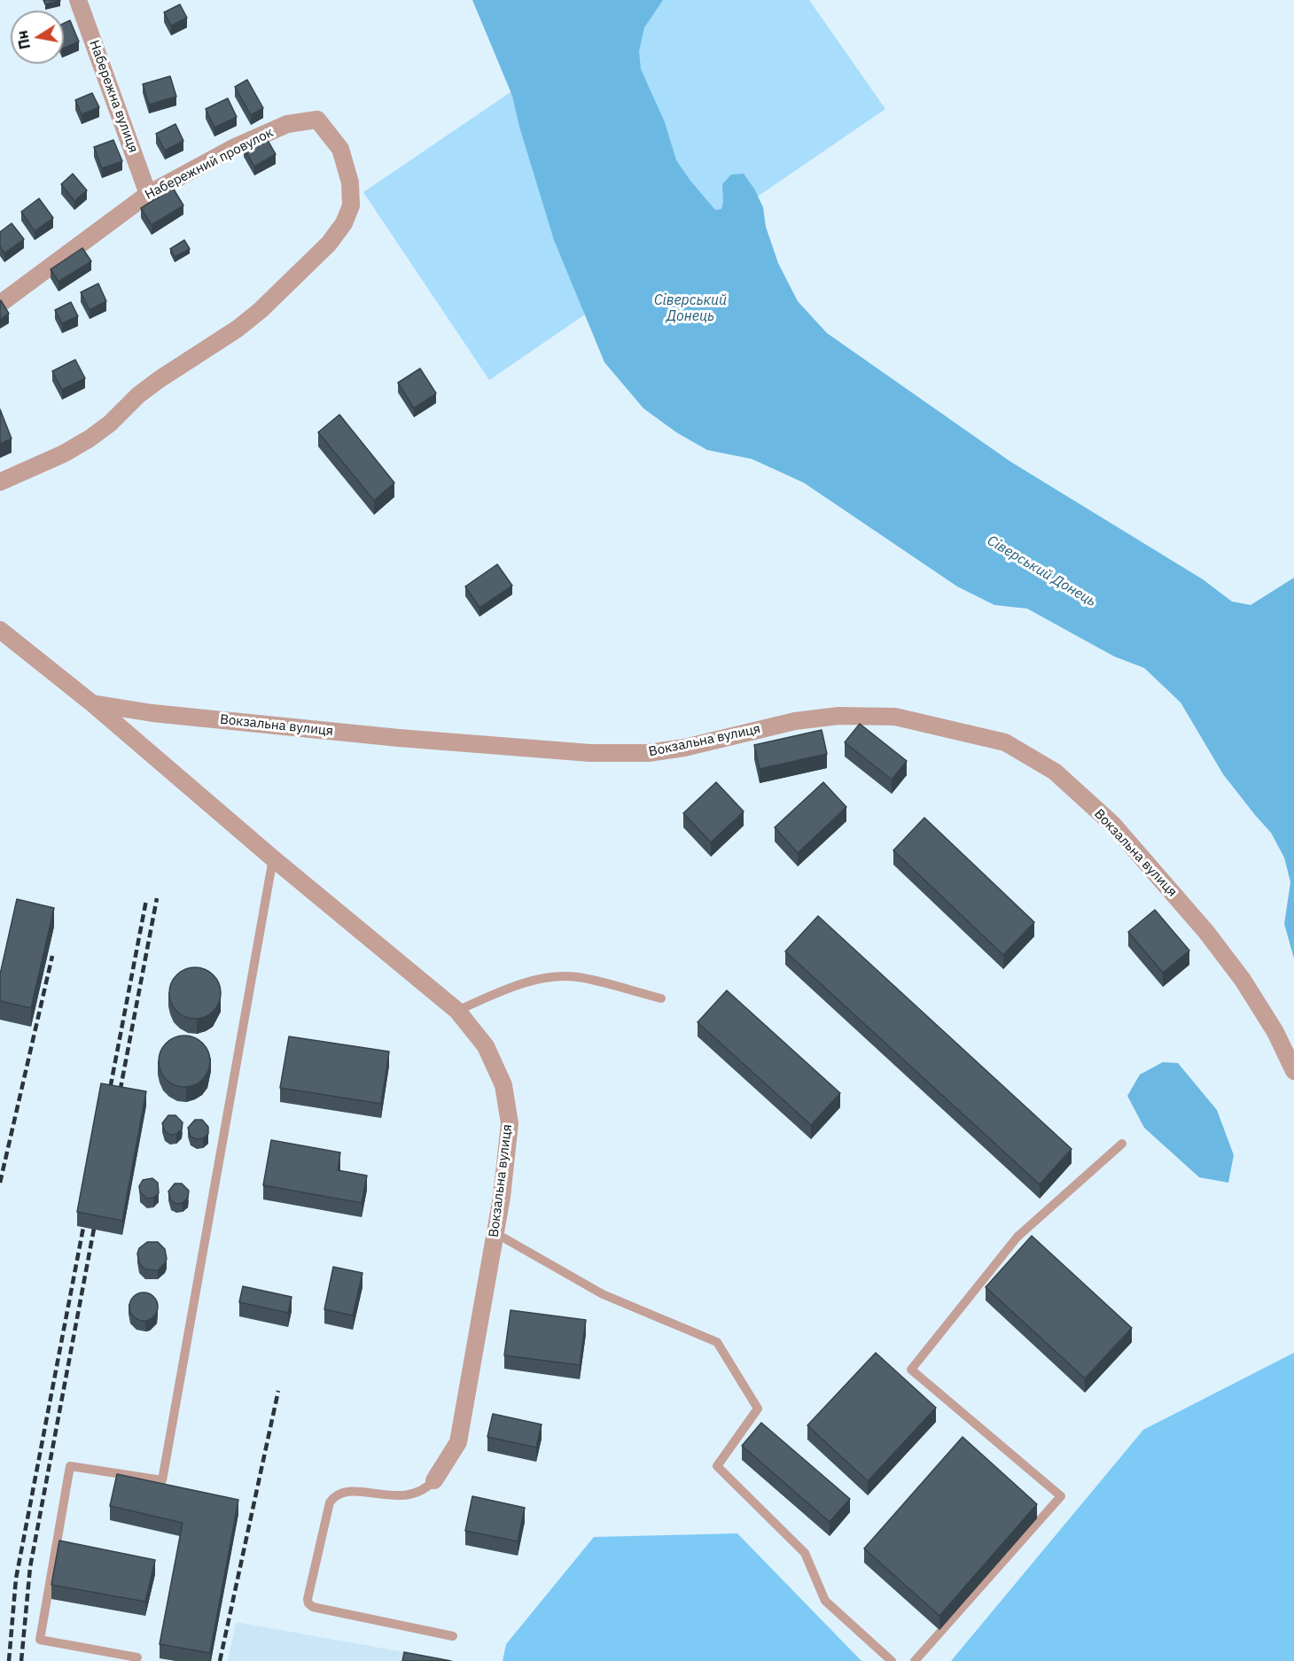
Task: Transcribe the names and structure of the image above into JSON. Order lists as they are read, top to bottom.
{
  "streets": {
    "street": ["Набережна вулиця", "Набережний провулок", "Вокзальна вулиця"]
  },
  "crossings": [
    ["Набережна вулиця", "Набережний провулок"]
  ],
  "water": ["Сіверський Донець"],
  "north": "left"
}
